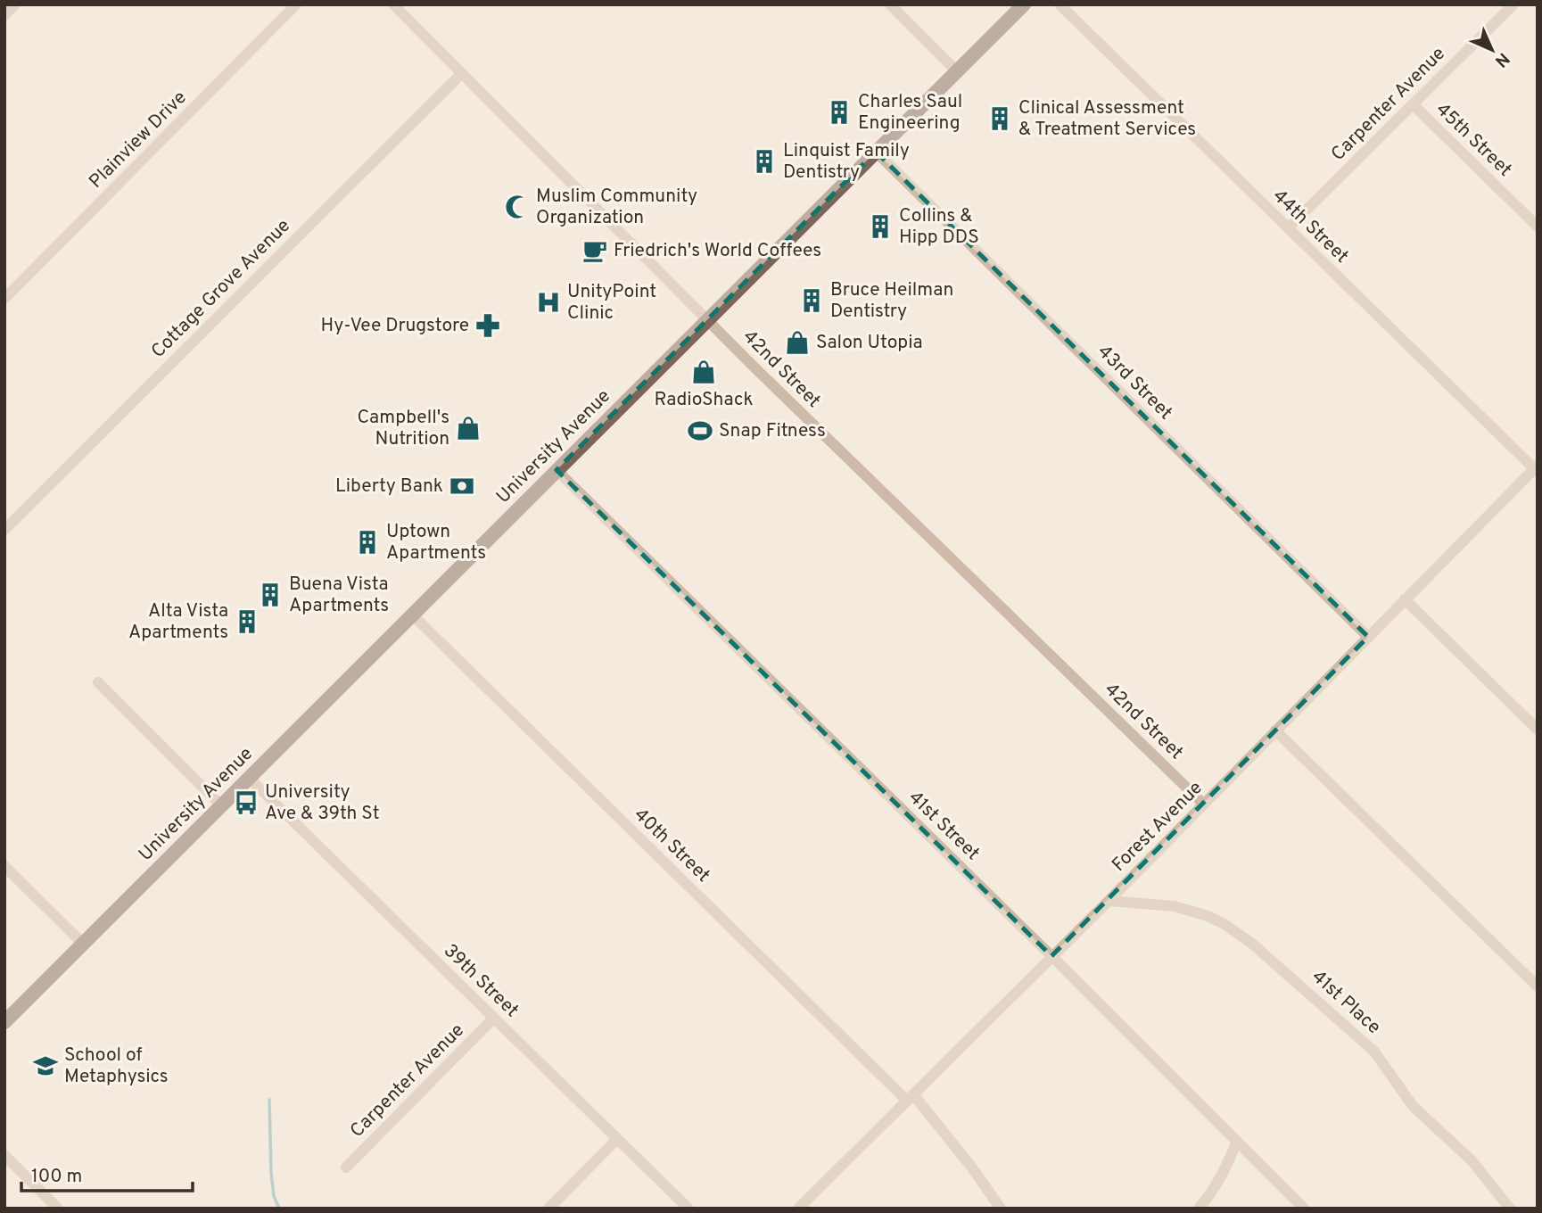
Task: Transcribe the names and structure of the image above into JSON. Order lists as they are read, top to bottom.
{
  "streets": {
    "main road": ["University Avenue"],
    "street": [
      "Carpenter Avenue",
      "Plainview Drive",
      "45th Street",
      "44th Street",
      "Cottage Grove Avenue",
      "42nd Street",
      "43rd Street",
      "41st Street",
      "Forest Avenue",
      "40th Street",
      "39th Street",
      "41st Place"
    ]
  },
  "crossings": [
    ["Carpenter Avenue", "45th Street"],
    ["Carpenter Avenue", "44th Street"],
    ["Carpenter Avenue", "39th Street"],
    ["44th Street", "Forest Avenue"],
    ["Cottage Grove Avenue", "42nd Street"],
    ["42nd Street", "University Avenue"],
    ["42nd Street", "Forest Avenue"],
    ["43rd Street", "University Avenue"],
    ["43rd Street", "Forest Avenue"],
    ["University Avenue", "41st Street"],
    ["University Avenue", "40th Street"],
    ["University Avenue", "39th Street"],
    ["41st Street", "Forest Avenue"],
    ["Forest Avenue", "40th Street"],
    ["Forest Avenue", "41st Place"]
  ],
  "places": {
    "building": [
      "Charles Saul Engineering",
      "Clinical Assessment & Treatment Services",
      "Linquist Family Dentistry",
      "Collins & Hipp DDS",
      "Bruce Heilman Dentistry",
      "Uptown Apartments",
      "Buena Vista Apartments",
      "Alta Vista Apartments"
    ],
    "mosque": ["Muslim Community Organization"],
    "cafe": ["Friedrich's World Coffees"],
    "hospital": ["UnityPoint Clinic"],
    "pharmacy": ["Hy-Vee Drugstore"],
    "shop": ["Salon Utopia", "RadioShack", "Campbell's Nutrition"],
    "sports": ["Snap Fitness"],
    "bank": ["Liberty Bank"],
    "bus stop": ["University Ave & 39th St"],
    "school or university": ["School of Metaphysics"]
  },
  "scale_bar": "100 m",
  "north": "bottom right"
}
